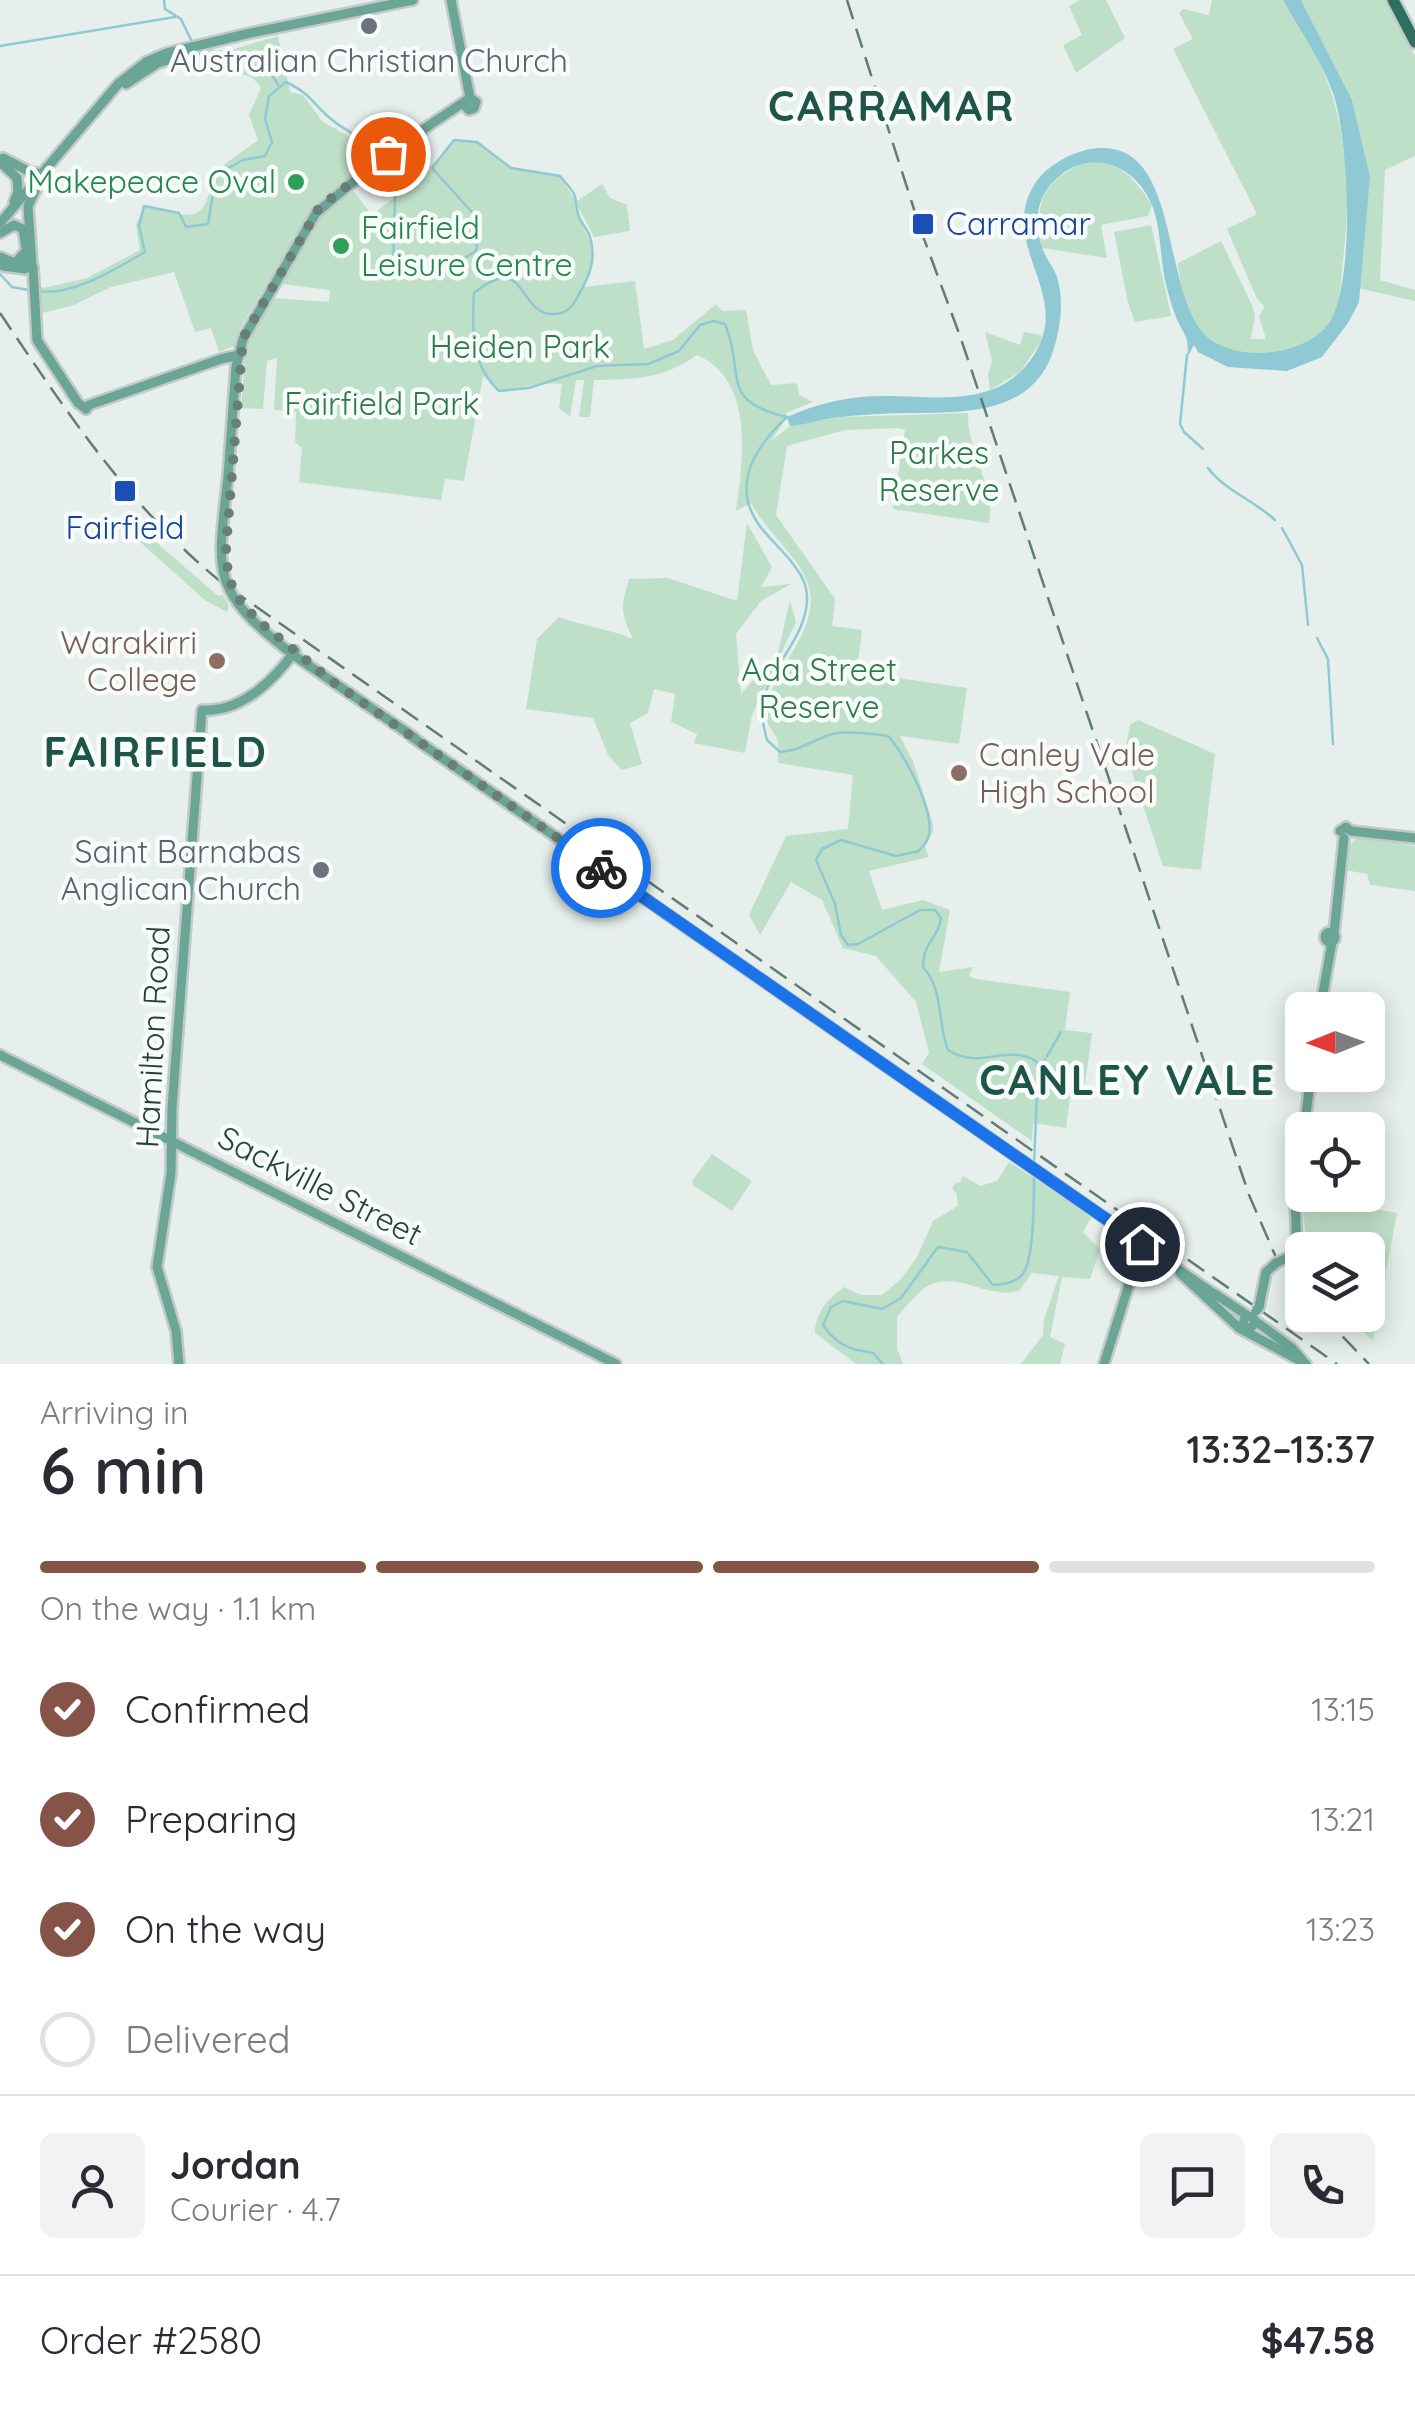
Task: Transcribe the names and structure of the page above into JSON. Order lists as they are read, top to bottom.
{
  "streets": {
    "main road": ["Hamilton Road", "Sackville Street"]
  },
  "crossings": [
    ["Hamilton Road", "Sackville Street"]
  ],
  "districts": ["CARRAMAR", "FAIRFIELD", "CANLEY VALE"],
  "parks": [
    "Heiden Park",
    "Fairfield Park",
    "Parkes Reserve",
    "Ada Street Reserve"
  ],
  "places": {
    "other": [
      "Australian Christian Church",
      "Makepeace Oval",
      "Fairfield Leisure Centre",
      "Warakirri College",
      "Canley Vale High School",
      "Saint Barnabas Anglican Church"
    ],
    "transit": ["Carramar", "Fairfield"]
  },
  "north": "left",
  "page": {
    "heading": ["6 min", "Arriving in", "13:32–13:37"],
    "panel": [
      "Jordan",
      "Courier · 4.7",
      "Order #2580",
      "$47.58"
    ],
    "bar": "On the way · 1.1 km",
    "list": [
      ["Confirmed", "13:15"],
      ["Preparing", "13:21"],
      ["On the way", "13:23"],
      "Delivered"
    ]
  }
}
